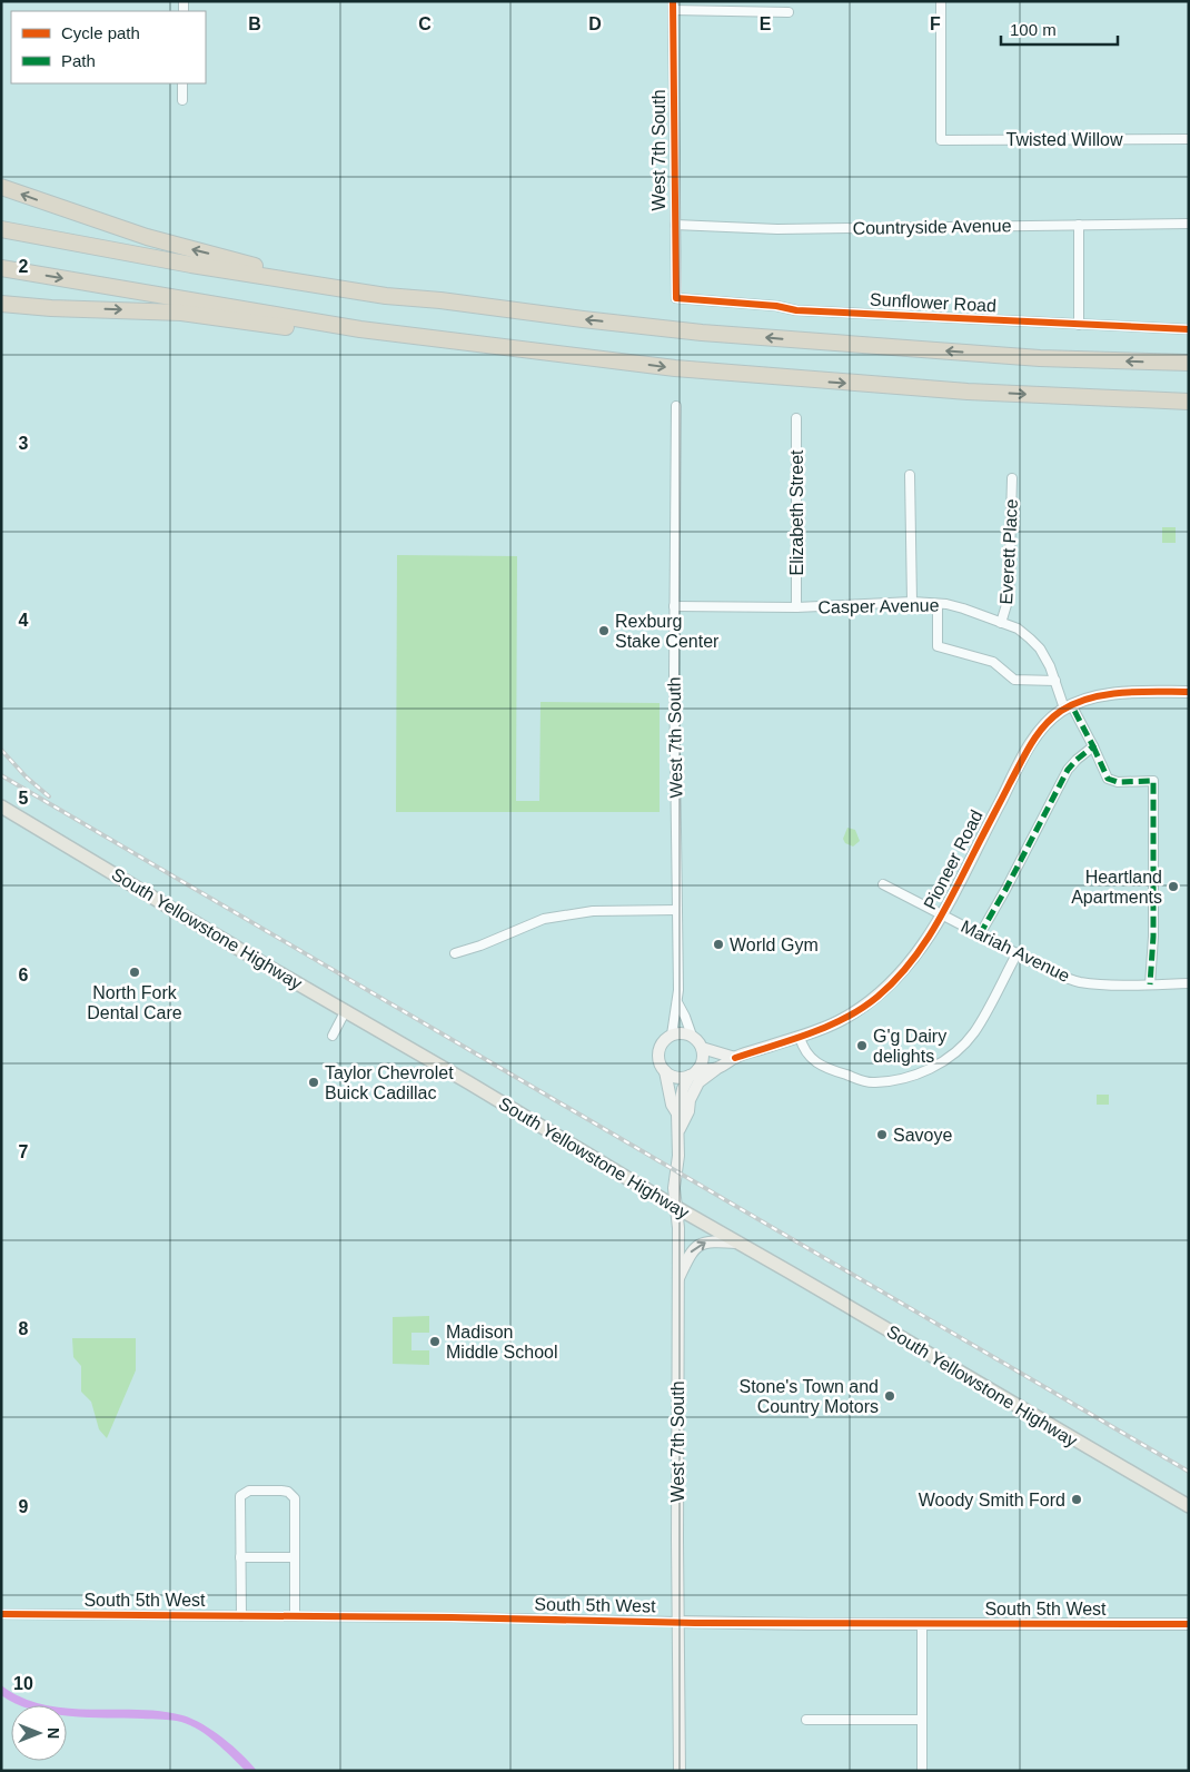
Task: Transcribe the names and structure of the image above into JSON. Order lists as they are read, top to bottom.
{
  "streets": {
    "main road": ["South Yellowstone Highway"],
    "street": [
      "Twisted Willow",
      "West 7th South",
      "Countryside Avenue",
      "Sunflower Road",
      "Elizabeth Street",
      "Everett Place",
      "Casper Avenue",
      "Pioneer Road",
      "Mariah Avenue",
      "South 5th West"
    ]
  },
  "crossings": [
    ["West 7th South", "Countryside Avenue"],
    ["West 7th South", "Sunflower Road"],
    ["West 7th South", "Casper Avenue"],
    ["West 7th South", "Pioneer Road"],
    ["West 7th South", "South Yellowstone Highway"],
    ["West 7th South", "South 5th West"],
    ["Elizabeth Street", "Casper Avenue"],
    ["Everett Place", "Casper Avenue"],
    ["Casper Avenue", "Pioneer Road"],
    ["Casper Avenue", "Mariah Avenue"],
    ["Pioneer Road", "Mariah Avenue"]
  ],
  "places": [
    "Rexburg Stake Center",
    "Heartland Apartments",
    "World Gym",
    "North Fork Dental Care",
    "G'g Dairy delights",
    "Taylor Chevrolet Buick Cadillac",
    "Savoye",
    "Madison Middle School",
    "Stone's Town and Country Motors",
    "Woody Smith Ford"
  ],
  "legend": ["Cycle path", "Path"],
  "scale_bar": "100 m",
  "north": "right",
  "grid": {
    "columns": [
      "B",
      "C",
      "D",
      "E",
      "F"
    ],
    "rows": [
      "2",
      "3",
      "4",
      "5",
      "6",
      "7",
      "8",
      "9",
      "10"
    ]
  }
}
